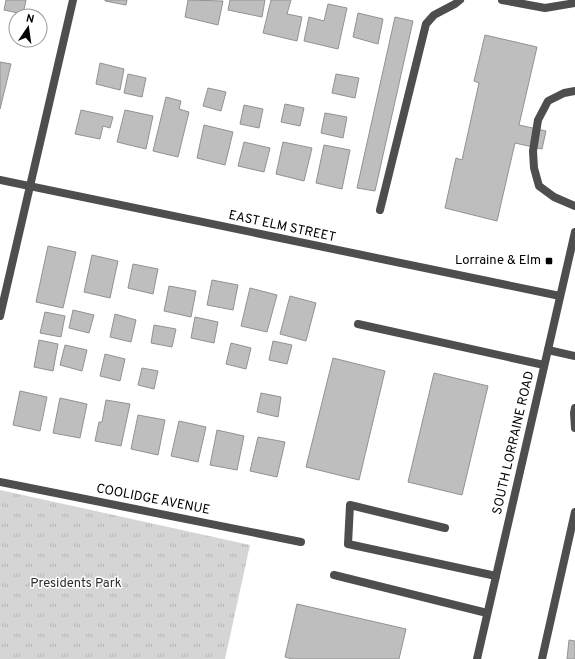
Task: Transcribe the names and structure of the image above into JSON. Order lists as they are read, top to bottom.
{
  "streets": {
    "street": ["EAST ELM STREET", "SOUTH LORRAINE ROAD", "COOLIDGE AVENUE"]
  },
  "crossings": [
    ["EAST ELM STREET", "SOUTH LORRAINE ROAD"]
  ],
  "parks": ["Presidents Park"],
  "places": {
    "transit": ["Lorraine & Elm"]
  },
  "north": "top"
}
